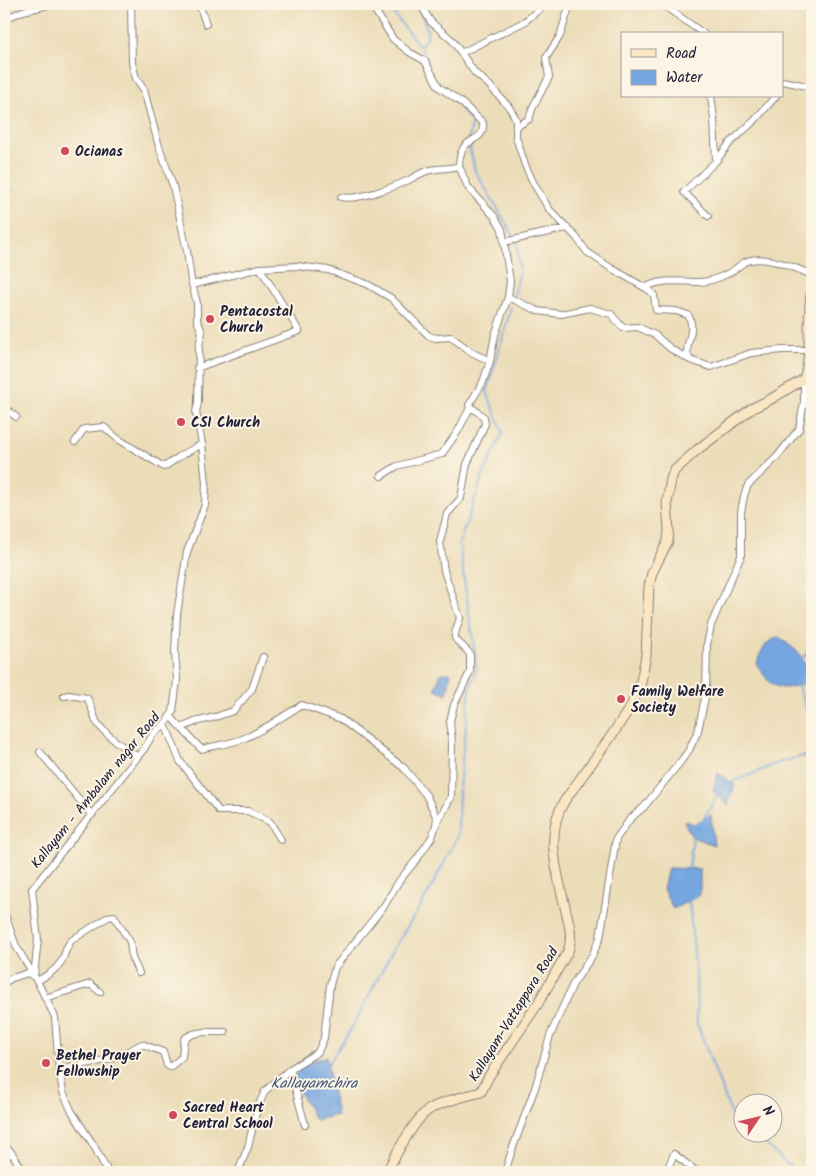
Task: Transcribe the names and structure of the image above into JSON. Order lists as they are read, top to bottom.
{
  "streets": {
    "street": ["Kallayam - Ambalam nagar Road", "Kallayam-Vattappara Road"]
  },
  "water": ["Kallayamchira"],
  "places": [
    "Ocianas",
    "Pentacostal Church",
    "CSI Church",
    "Family Welfare Society",
    "Bethel Prayer Fellowship",
    "Sacred Heart Central School"
  ],
  "legend": ["Road", "Water"],
  "north": "top right"
}
